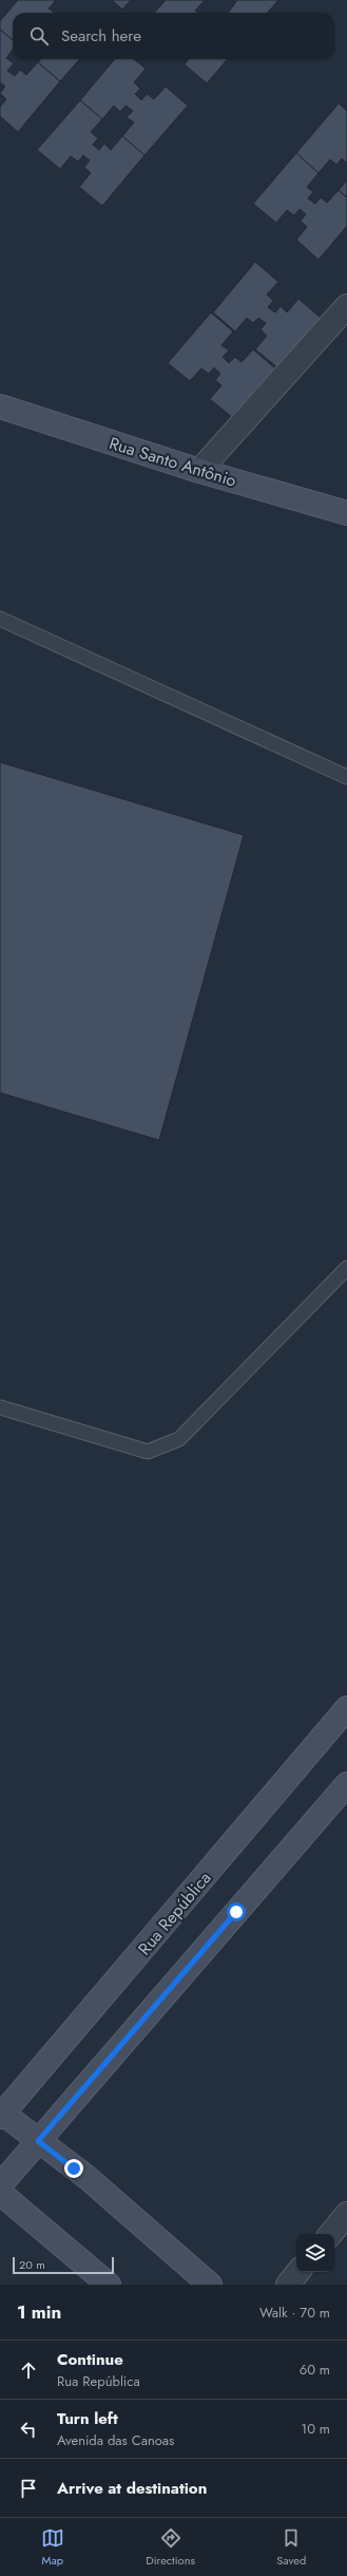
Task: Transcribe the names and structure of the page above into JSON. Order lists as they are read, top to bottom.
{
  "streets": {
    "main road": ["Rua Santo Antônio", "Rua República"]
  },
  "scale_bar": "20 m",
  "page": {
    "search": "Search here",
    "scale": "20 m",
    "heading": ["1 min", "Walk · 70 m"],
    "list": [
      ["Continue", "Rua República", "60 m"],
      ["Turn left", "Avenida das Canoas", "10 m"],
      "Arrive at destination"
    ],
    "nav": ["Map", "Directions", "Saved"]
  }
}
